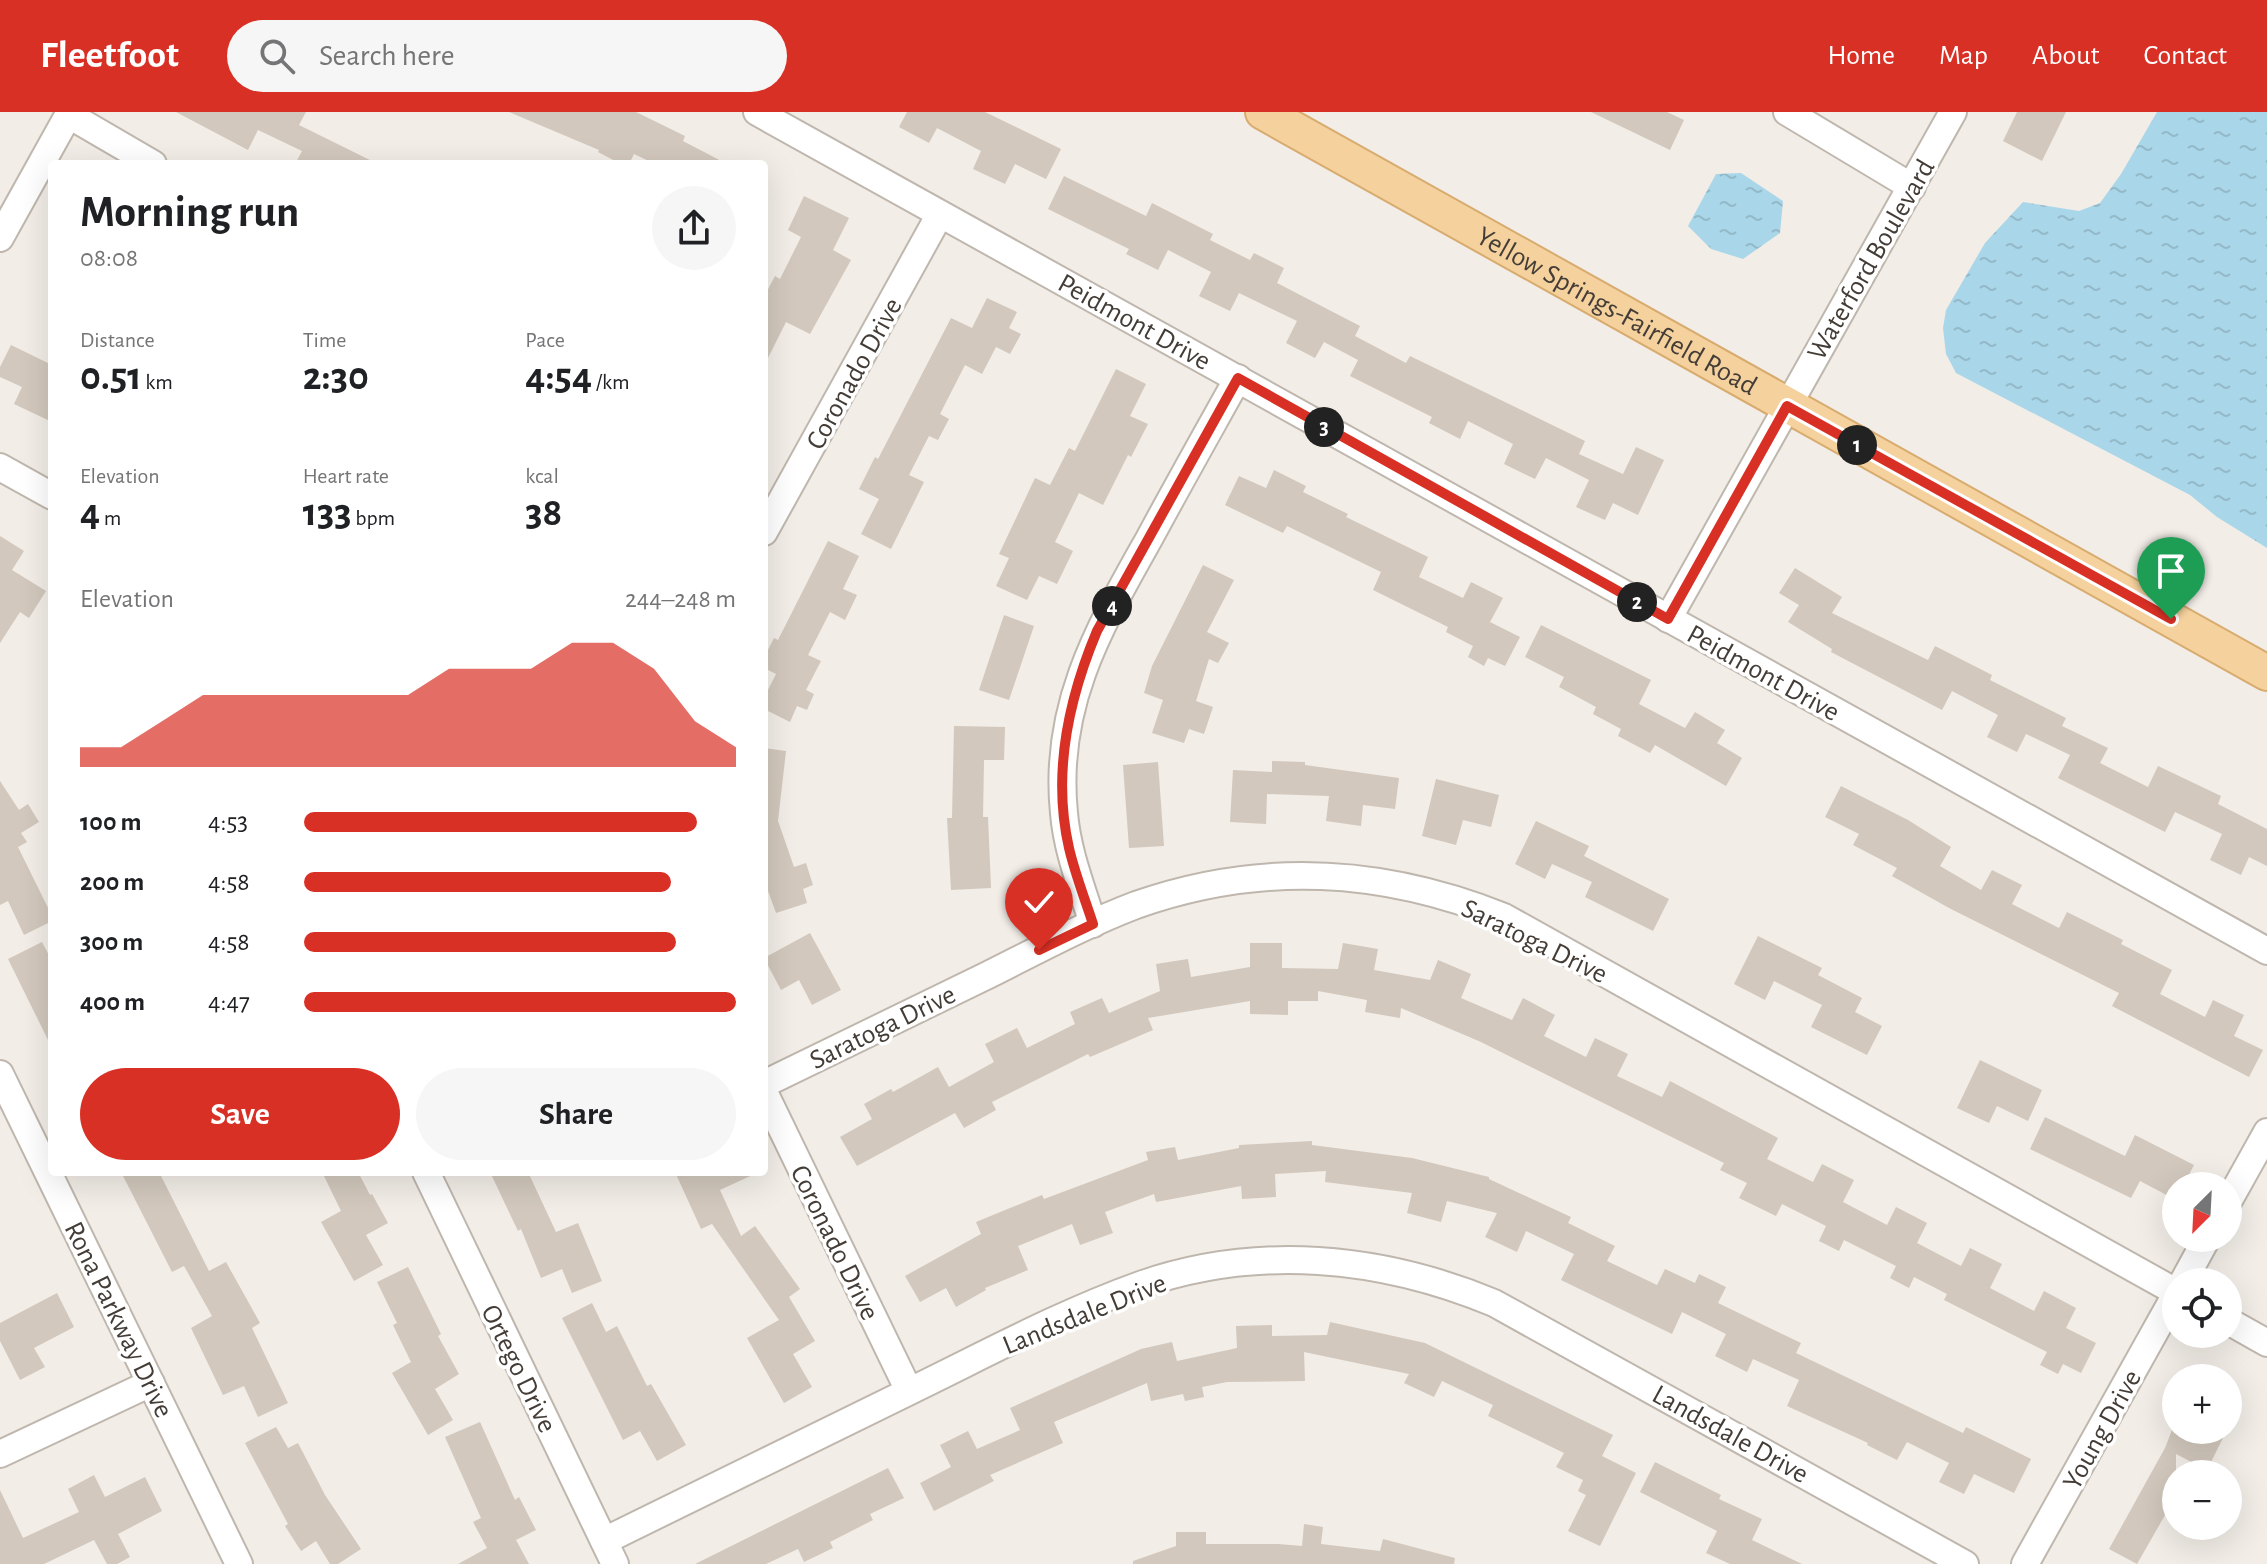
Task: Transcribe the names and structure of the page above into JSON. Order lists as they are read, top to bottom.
{
  "streets": {
    "main road": ["Yellow Springs-Fairfield Road"],
    "street": [
      "Waterford Boulevard",
      "Peidmont Drive",
      "Coronado Drive",
      "Saratoga Drive",
      "Landsdale Drive",
      "Rona Parkway Drive",
      "Ortego Drive",
      "Young Drive"
    ]
  },
  "crossings": [
    ["Waterford Boulevard", "Yellow Springs-Fairfield Road"],
    ["Waterford Boulevard", "Peidmont Drive"],
    ["Peidmont Drive", "Coronado Drive"],
    ["Coronado Drive", "Landsdale Drive"],
    ["Landsdale Drive", "Ortego Drive"]
  ],
  "north": "bottom left",
  "page": {
    "header": "Fleetfoot",
    "search": "Search here",
    "nav": [
      "Home",
      "Map",
      "About",
      "Contact"
    ],
    "heading": ["Morning run", "08:08"],
    "stats": [
      ["Distance", "0.51 km"],
      ["Time", "2:30"],
      ["Pace", "4:54 /km"],
      ["Elevation", "4 m"],
      ["Heart rate", "133 bpm"],
      ["kcal", "38"]
    ],
    "pins": [
      "3",
      "1",
      "2",
      "4"
    ],
    "chart": ["Elevation", "244–248 m"],
    "list": [
      {
        "name": "100 m",
        "note": "4:53"
      },
      {
        "name": "200 m",
        "note": "4:58"
      },
      {
        "name": "300 m",
        "note": "4:58"
      },
      {
        "name": "400 m",
        "note": "4:47"
      }
    ],
    "buttons": ["Save", "Share"],
    "map_buttons": ["+", "−"]
  }
}
